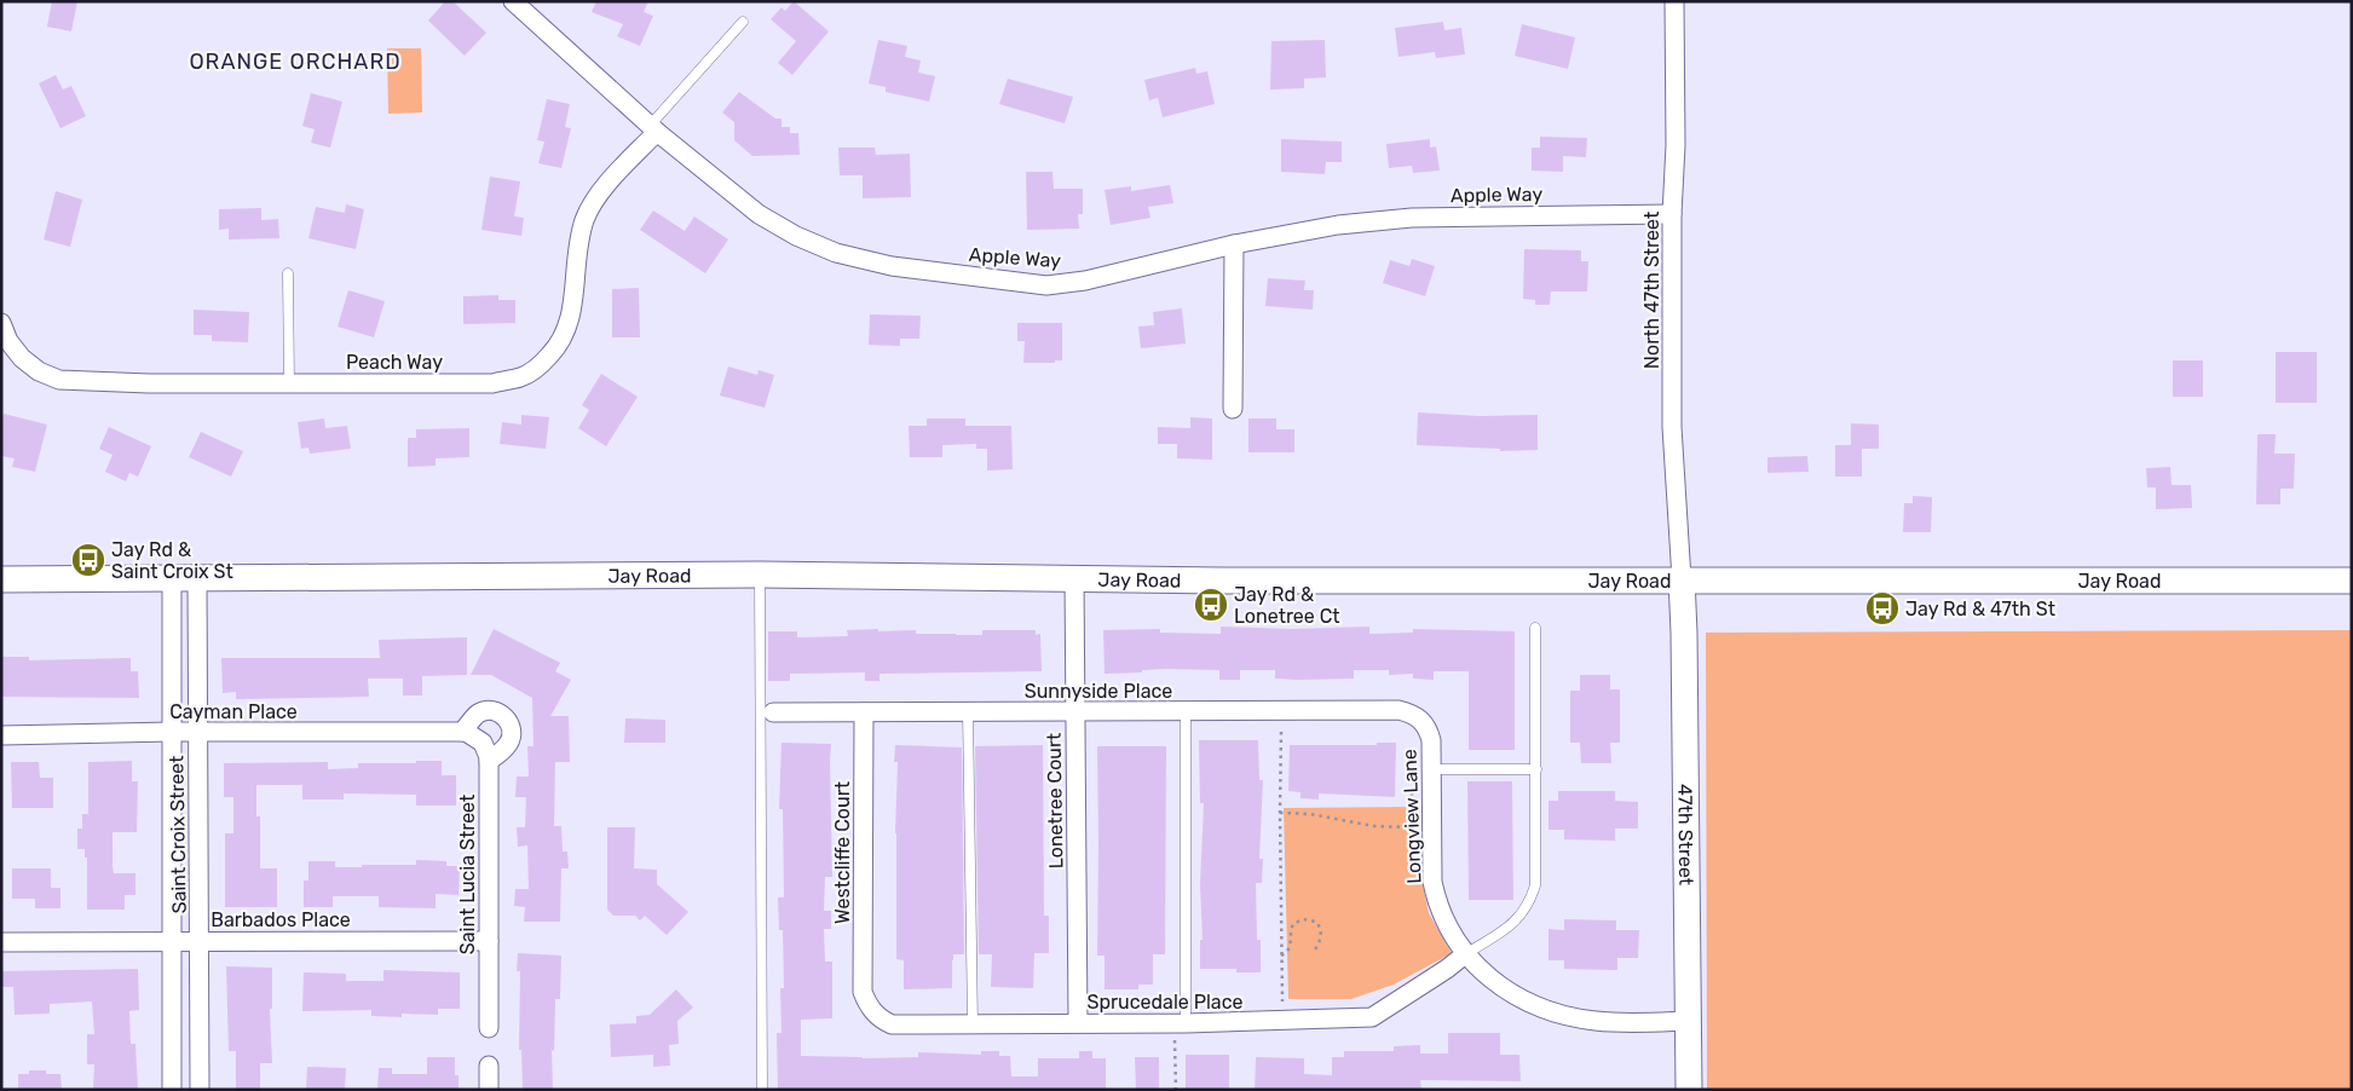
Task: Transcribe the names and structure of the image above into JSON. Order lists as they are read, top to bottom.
{
  "streets": {
    "street": [
      "Apple Way",
      "North 47th Street",
      "Peach Way",
      "Jay Road",
      "Sunnyside Place",
      "Cayman Place",
      "Lonetree Court",
      "Longview Lane",
      "Saint Croix Street",
      "47th Street",
      "Westcliffe Court",
      "Saint Lucia Street",
      "Barbados Place",
      "Sprucedale Place"
    ]
  },
  "crossings": [
    ["Apple Way", "North 47th Street"],
    ["Apple Way", "Peach Way"],
    ["North 47th Street", "Jay Road"],
    ["North 47th Street", "47th Street"],
    ["Jay Road", "Lonetree Court"],
    ["Jay Road", "Saint Croix Street"],
    ["Jay Road", "47th Street"],
    ["Sunnyside Place", "Lonetree Court"],
    ["Sunnyside Place", "Longview Lane"],
    ["Sunnyside Place", "Westcliffe Court"],
    ["Cayman Place", "Saint Croix Street"],
    ["Lonetree Court", "Sprucedale Place"],
    ["Longview Lane", "47th Street"],
    ["Longview Lane", "Sprucedale Place"],
    ["Saint Croix Street", "Barbados Place"],
    ["Westcliffe Court", "Sprucedale Place"],
    ["Saint Lucia Street", "Barbados Place"]
  ],
  "districts": ["ORANGE ORCHARD"],
  "places": {
    "bus stop": ["Jay Rd & Saint Croix St", "Jay Rd & Lonetree Ct", "Jay Rd & 47th St"]
  }
}
